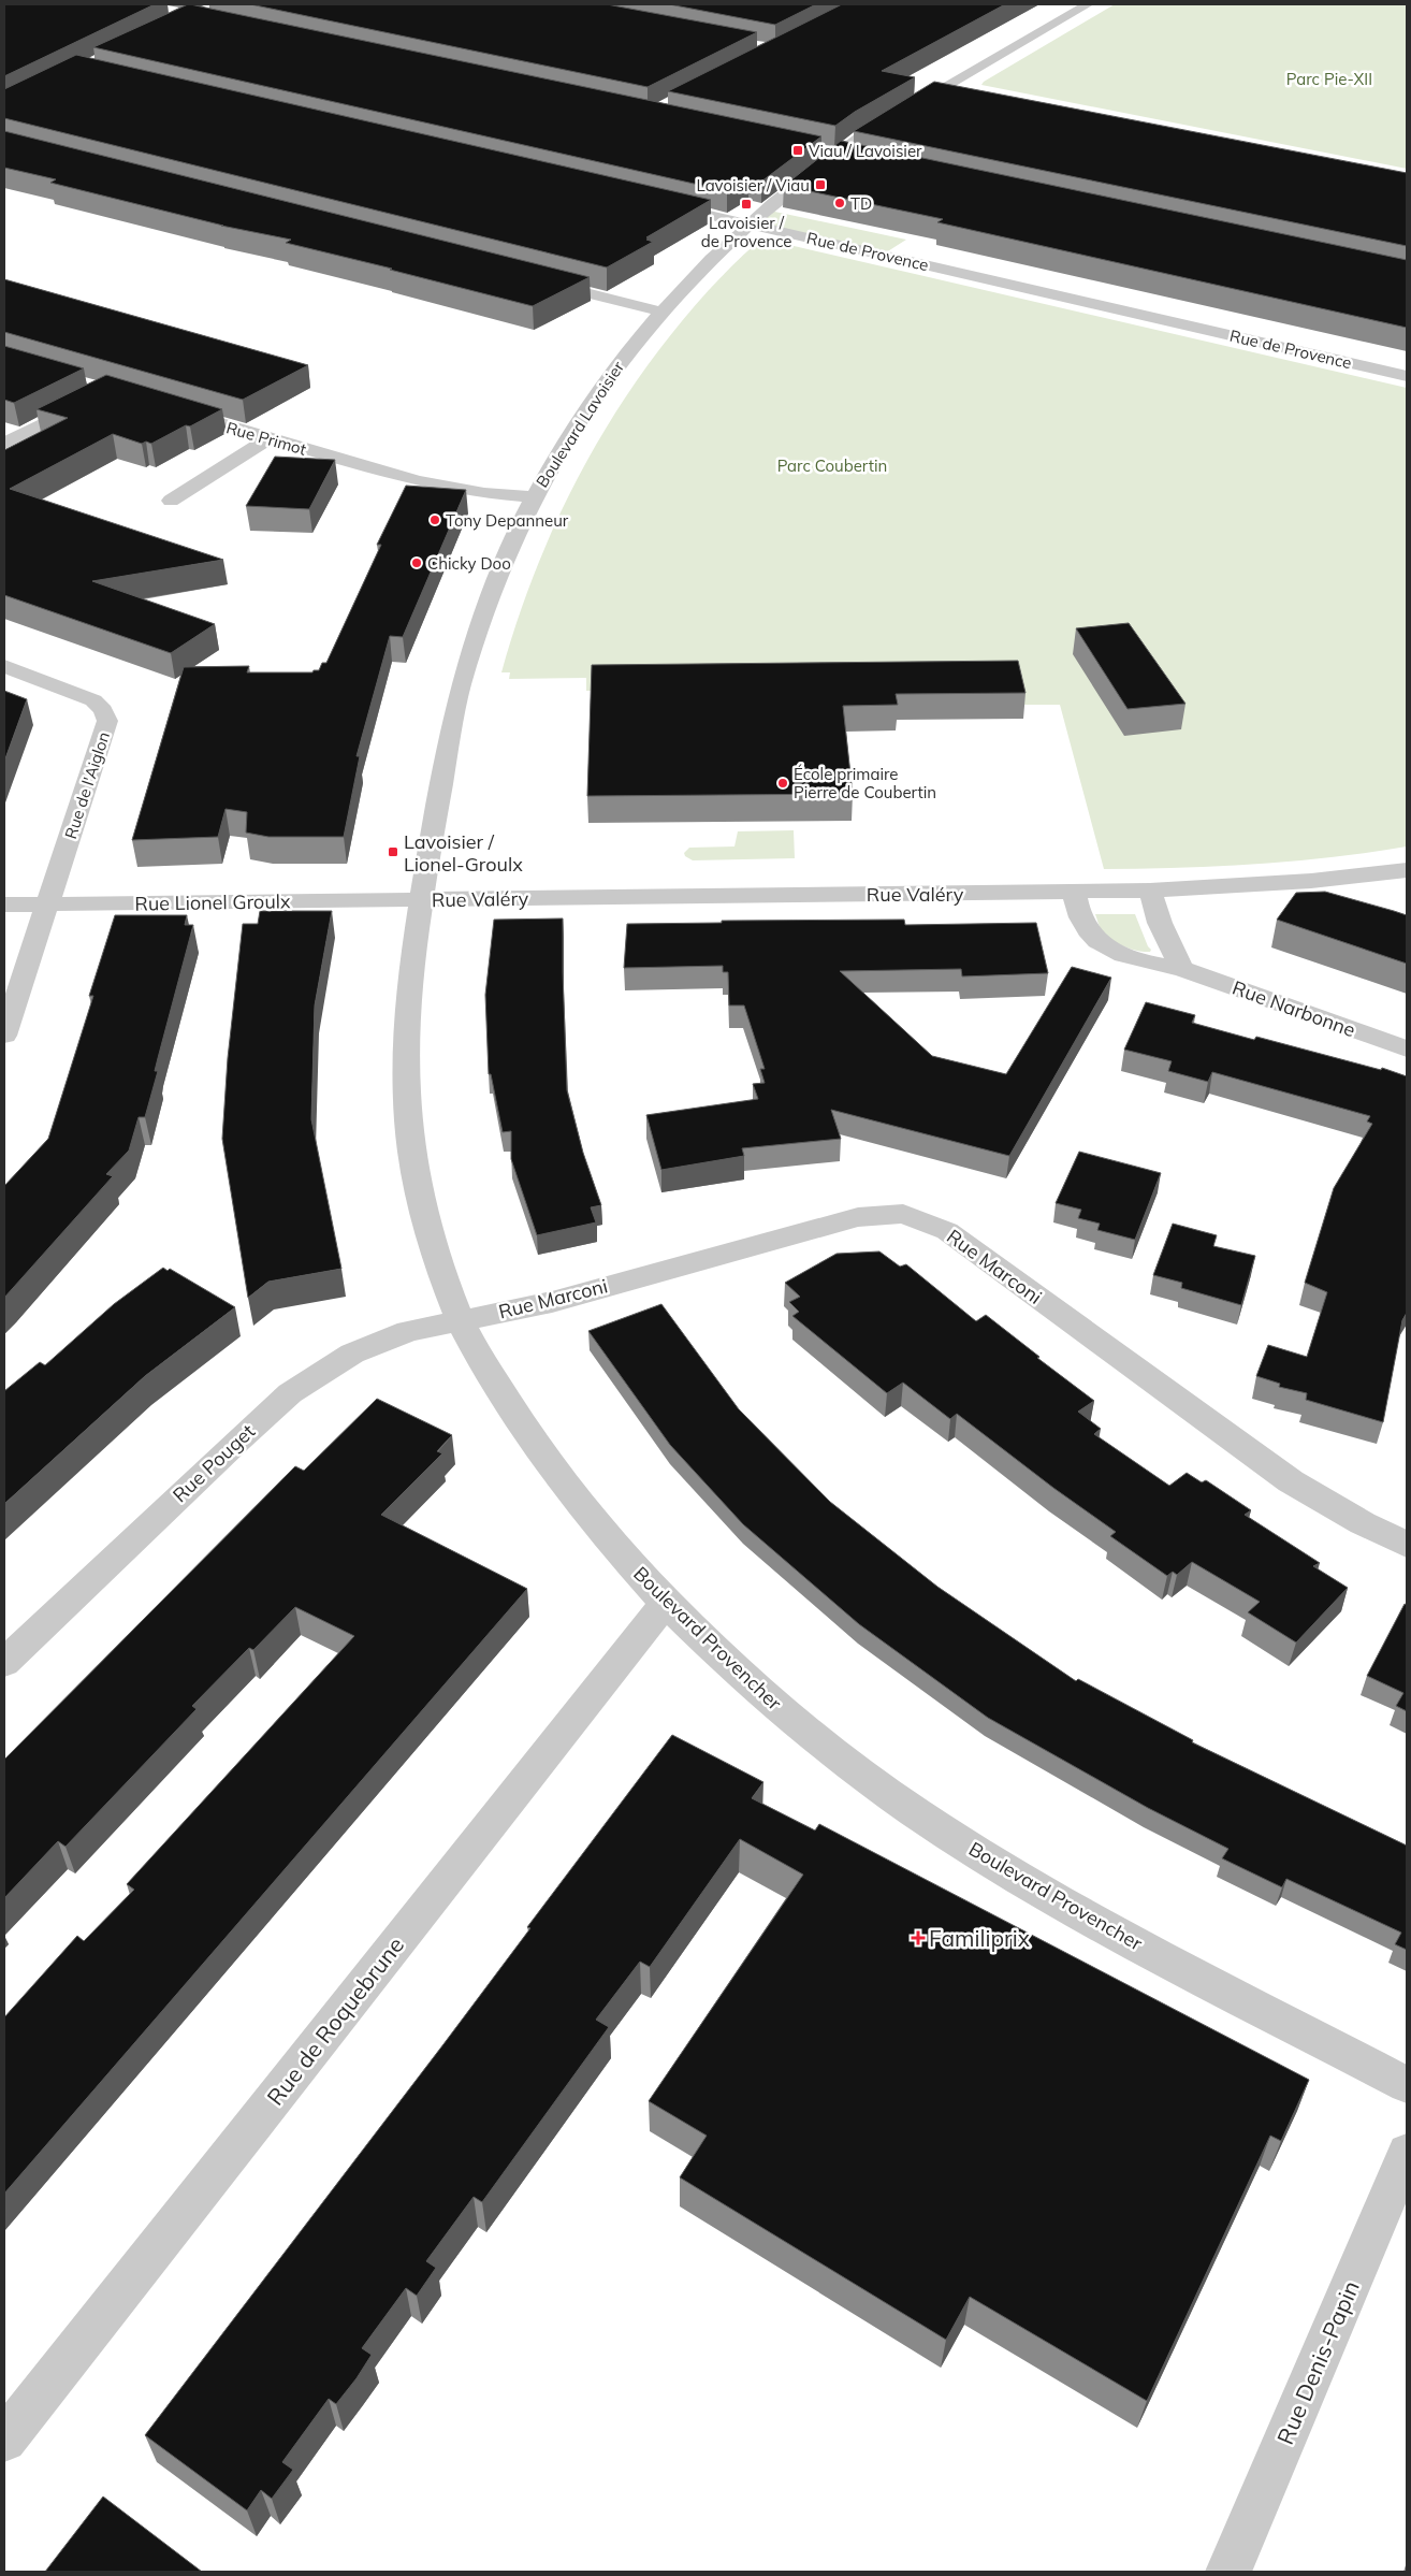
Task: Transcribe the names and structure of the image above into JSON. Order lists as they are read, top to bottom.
{
  "streets": {
    "street": [
      "Rue de Provence",
      "Boulevard Lavoisier",
      "Rue Primot",
      "Rue de l'Aiglon",
      "Rue Valéry",
      "Rue Lionel Groulx",
      "Rue Narbonne",
      "Rue Marconi",
      "Rue Pouget",
      "Boulevard Provencher",
      "Rue de Roquebrune",
      "Rue Denis-Papin"
    ]
  },
  "crossings": [
    ["Rue de Provence", "Boulevard Lavoisier"],
    ["Boulevard Lavoisier", "Rue Primot"],
    ["Boulevard Lavoisier", "Rue Valéry"],
    ["Boulevard Lavoisier", "Rue Lionel Groulx"],
    ["Boulevard Lavoisier", "Boulevard Provencher"],
    ["Rue de l'Aiglon", "Rue Lionel Groulx"],
    ["Rue Valéry", "Rue Lionel Groulx"],
    ["Rue Valéry", "Rue Narbonne"],
    ["Rue Valéry", "Boulevard Provencher"],
    ["Rue Lionel Groulx", "Boulevard Provencher"],
    ["Rue Marconi", "Rue Pouget"],
    ["Rue Marconi", "Boulevard Provencher"],
    ["Rue Pouget", "Boulevard Provencher"],
    ["Boulevard Provencher", "Rue de Roquebrune"]
  ],
  "parks": ["Parc Pie-XII", "Parc Coubertin"],
  "places": {
    "transit": [
      "Viau / Lavoisier",
      "Lavoisier / Viau",
      "Lavoisier / de Provence",
      "Lavoisier / Lionel-Groulx"
    ],
    "other": [
      "TD",
      "Tony Depanneur",
      "Chicky Doo",
      "École primaire Pierre de Coubertin"
    ],
    "health": ["Familiprix"]
  }
}
